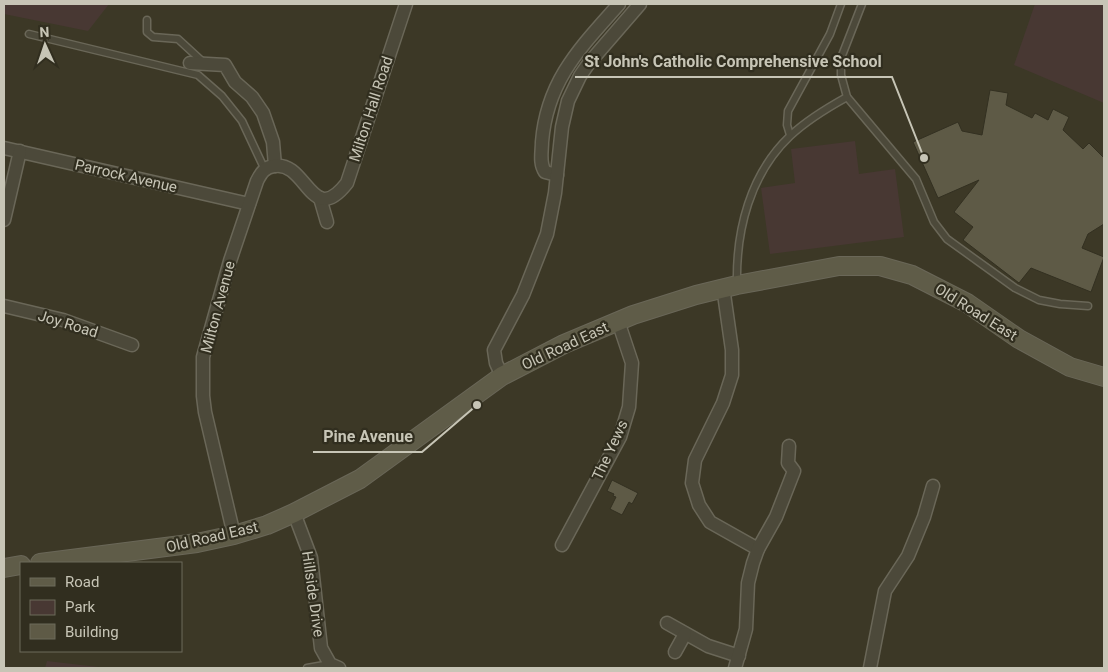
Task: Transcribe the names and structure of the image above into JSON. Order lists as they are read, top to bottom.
{
  "streets": {
    "main road": ["Old Road East"],
    "street": [
      "Milton Hall Road",
      "Parrock Avenue",
      "Milton Avenue",
      "Joy Road",
      "The Yews",
      "Hillside Drive"
    ]
  },
  "crossings": [
    ["Parrock Avenue", "Milton Avenue"],
    ["Milton Avenue", "Old Road East"],
    ["Old Road East", "The Yews"],
    ["Old Road East", "Hillside Drive"]
  ],
  "places": ["St John's Catholic Comprehensive School", "Pine Avenue"],
  "legend": ["Road", "Park", "Building"],
  "north": "top"
}
